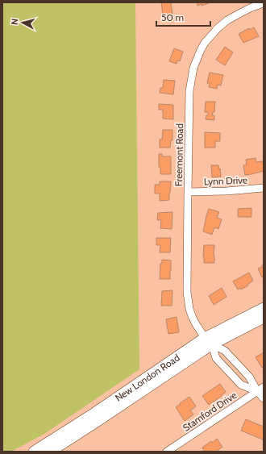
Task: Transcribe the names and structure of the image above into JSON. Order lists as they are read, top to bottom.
{
  "streets": {
    "main road": ["New London Road"],
    "street": ["Freemont Road", "Lynn Drive", "Stamford Drive"]
  },
  "crossings": [
    ["Freemont Road", "Lynn Drive"],
    ["Freemont Road", "New London Road"]
  ],
  "scale_bar": "50 m",
  "north": "left"
}
